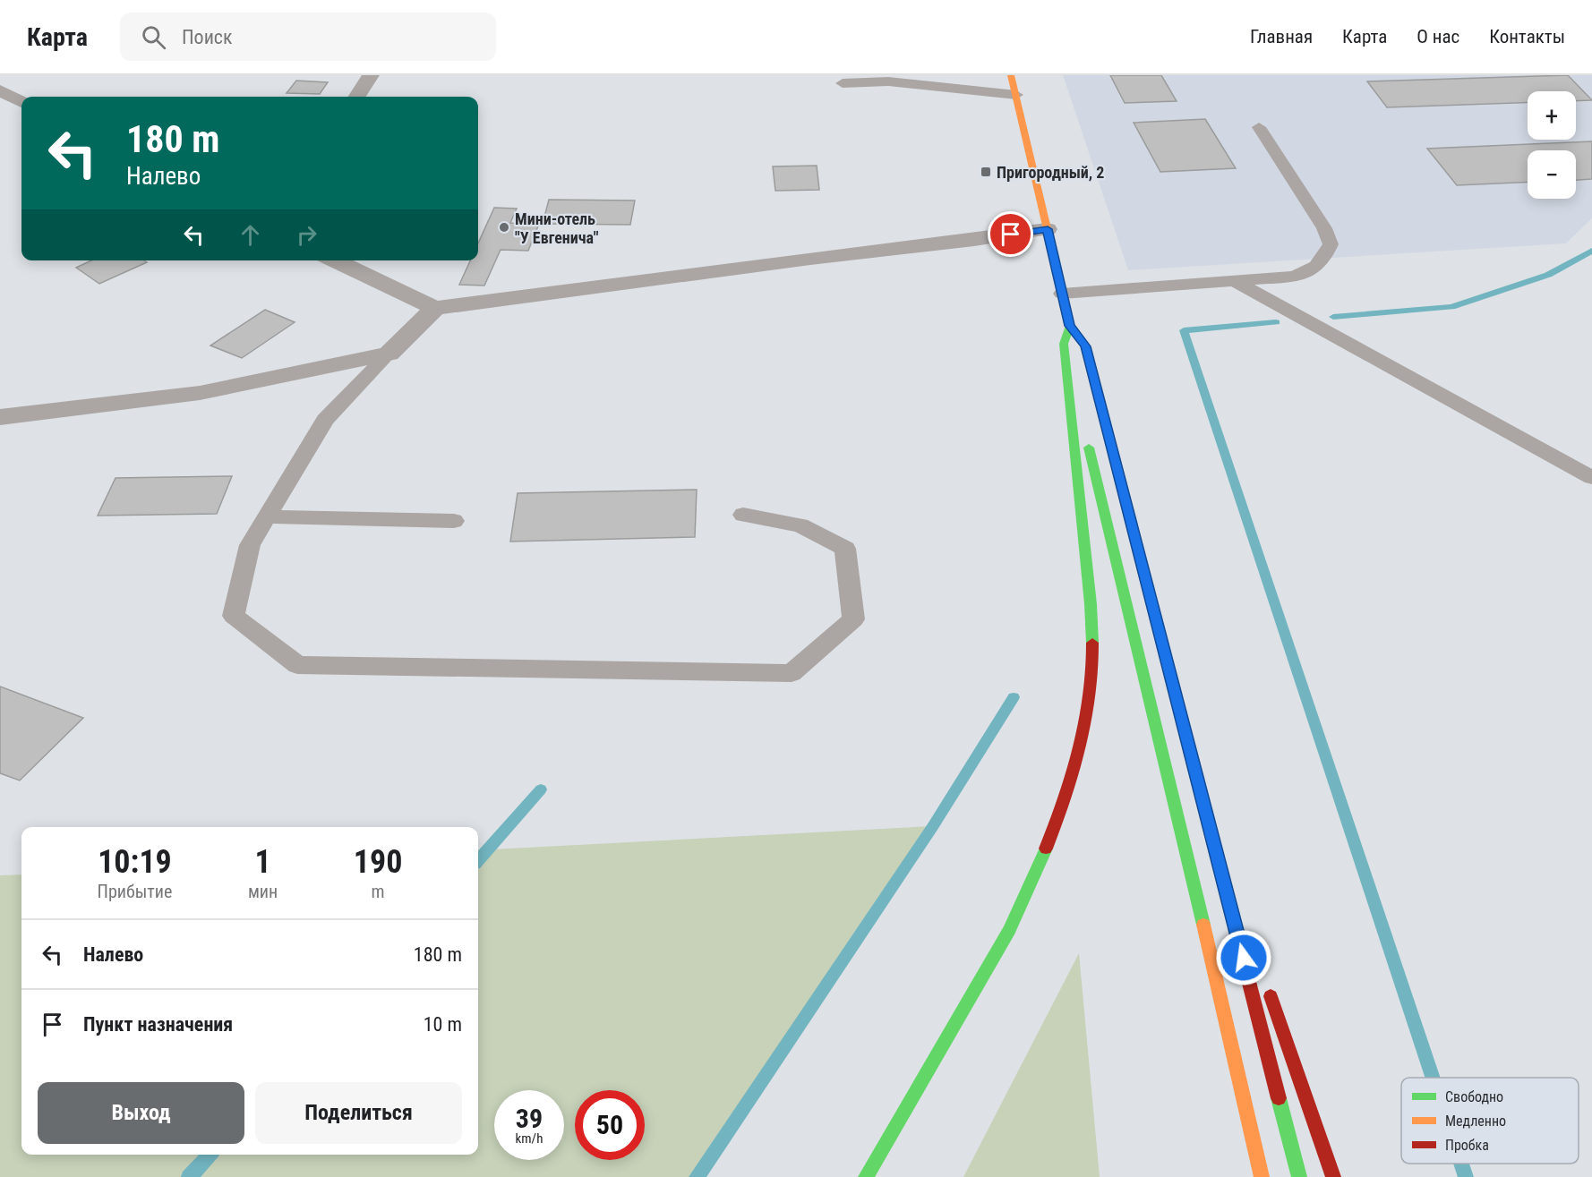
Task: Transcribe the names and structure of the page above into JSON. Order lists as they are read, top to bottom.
{
  "places": {
    "transit": ["Пригородный, 2"],
    "other": ["Мини-отель \"У Евгенича\""]
  },
  "legend": ["Свободно", "Медленно", "Пробка"],
  "page": {
    "header": "Карта",
    "search": "Поиск",
    "nav": [
      "Главная",
      "Карта",
      "О нас",
      "Контакты"
    ],
    "map_buttons": ["+", "−"],
    "turn": ["180 m", "Налево"],
    "eta": [
      "10:19",
      "Прибытие",
      "1",
      "мин",
      "190",
      "m"
    ],
    "list": [
      {
        "name": "Налево",
        "value": "180 m"
      },
      {
        "name": "Пункт назначения",
        "value": "10 m"
      }
    ],
    "buttons": ["Выход", "Поделиться"],
    "speed": "39 km/h",
    "limit": "50"
  }
}
